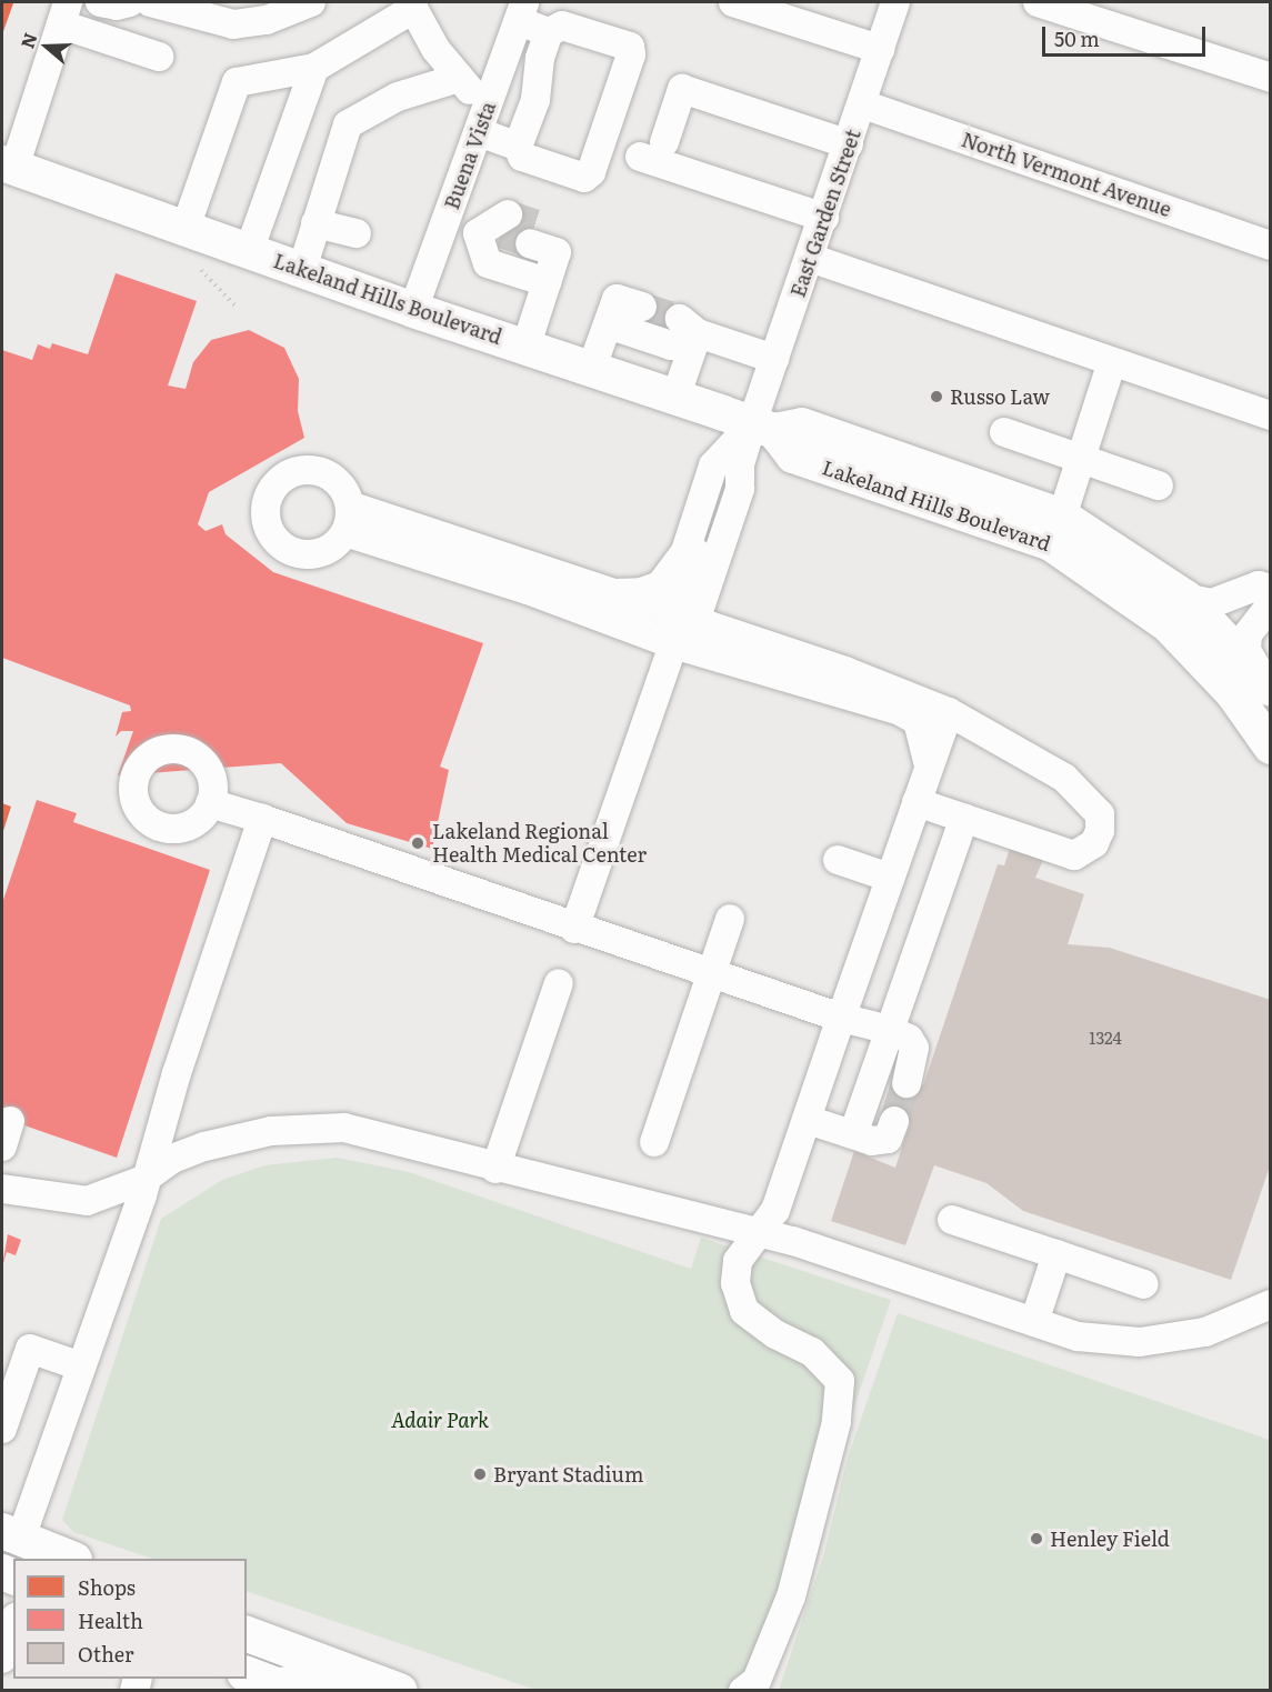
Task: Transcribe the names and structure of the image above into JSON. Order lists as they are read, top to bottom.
{
  "streets": {
    "main road": ["Lakeland Hills Boulevard"],
    "street": ["Buena Vista", "North Vermont Avenue", "East Garden Street"]
  },
  "crossings": [
    ["Buena Vista", "Lakeland Hills Boulevard"],
    ["North Vermont Avenue", "East Garden Street"],
    ["East Garden Street", "Lakeland Hills Boulevard"]
  ],
  "parks": ["Adair Park"],
  "places": [
    "Russo Law",
    "Lakeland Regional Health Medical Center",
    "Bryant Stadium",
    "Henley Field"
  ],
  "house_numbers": ["1324"],
  "legend": ["Shops", "Health", "Other"],
  "scale_bar": "50 m",
  "north": "left"
}
